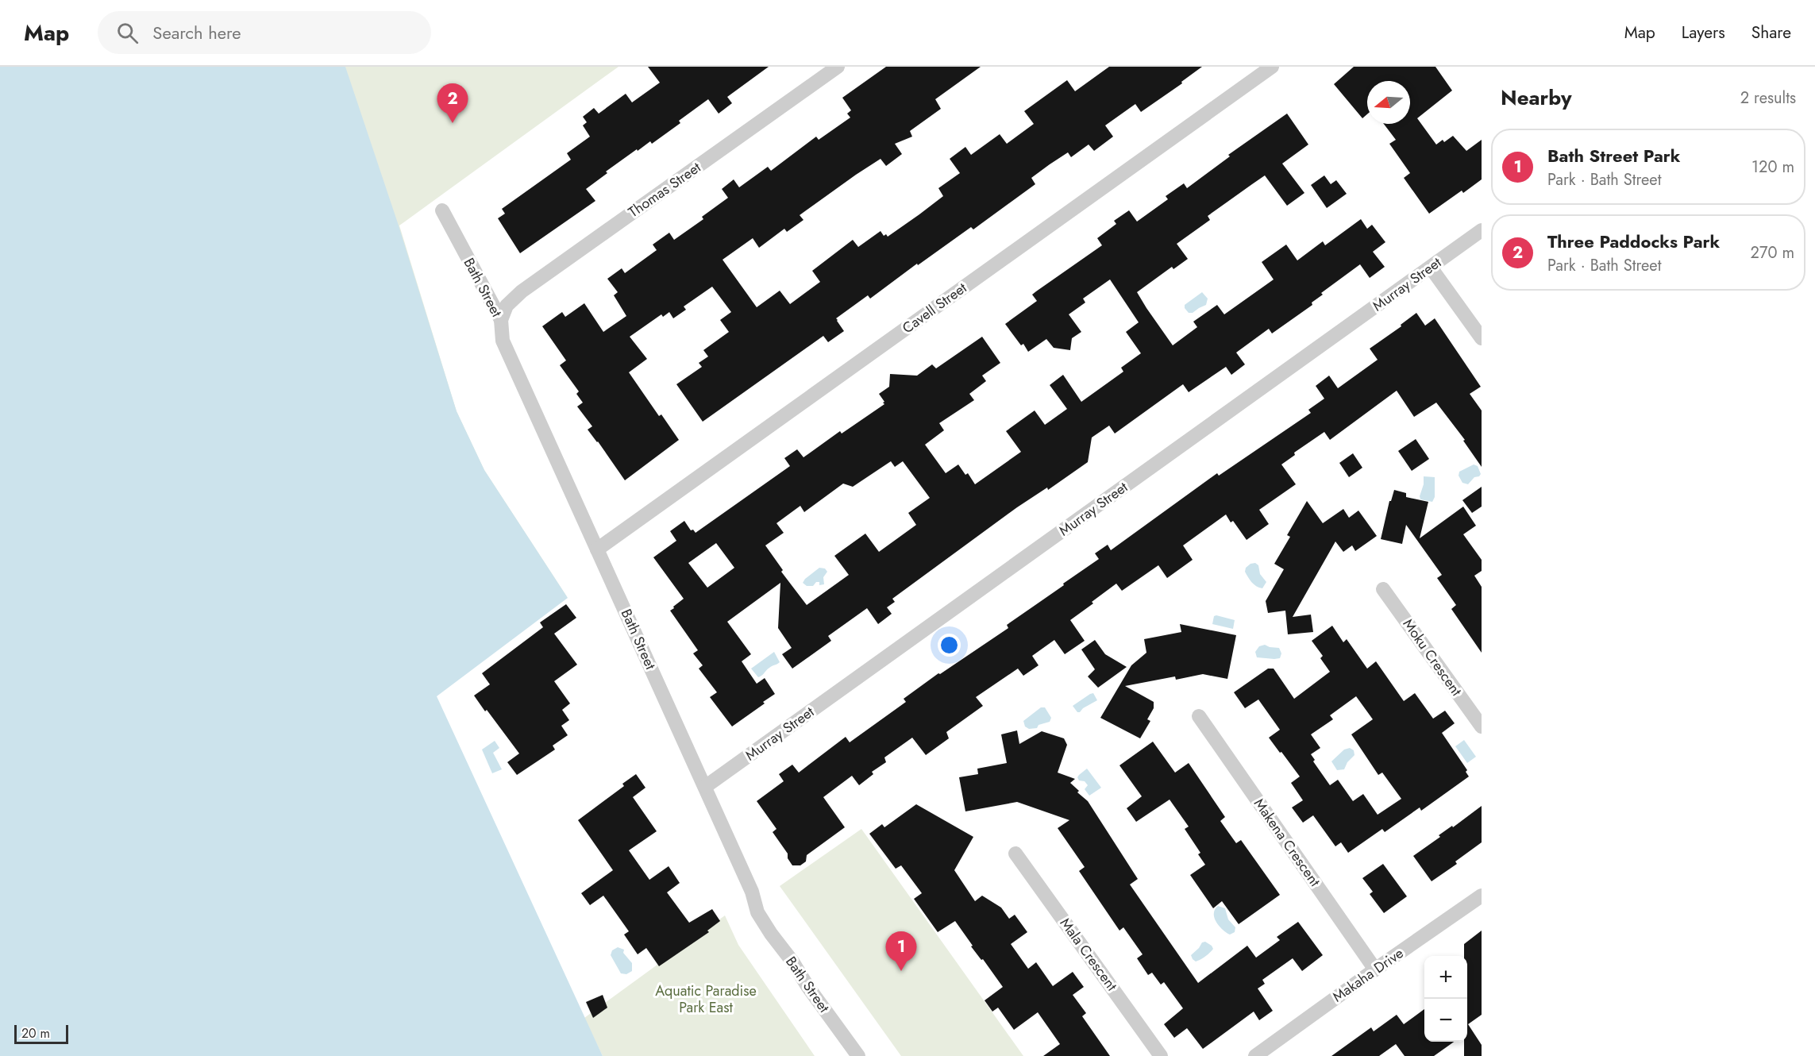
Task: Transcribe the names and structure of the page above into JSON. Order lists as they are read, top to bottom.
{
  "streets": {
    "street": [
      "Thomas Street",
      "Murray Street",
      "Bath Street",
      "Cavell Street",
      "Moku Crescent",
      "Makena Crescent",
      "Mala Crescent",
      "Makaha Drive"
    ]
  },
  "crossings": [
    ["Thomas Street", "Bath Street"],
    ["Murray Street", "Bath Street"],
    ["Bath Street", "Cavell Street"],
    ["Makena Crescent", "Makaha Drive"]
  ],
  "parks": ["Aquatic Paradise Park East"],
  "scale_bar": "20 m",
  "north": "left",
  "page": {
    "header": "Map",
    "search": "Search here",
    "nav": ["Map", "Layers", "Share"],
    "heading": ["Nearby", "2 results"],
    "pins": ["2", "1"],
    "list": [
      {
        "mark": "1",
        "name": "Bath Street Park",
        "note": "Park · Bath Street",
        "value": "120 m"
      },
      {
        "mark": "2",
        "name": "Three Paddocks Park",
        "note": "Park · Bath Street",
        "value": "270 m"
      }
    ],
    "map_buttons": ["+", "−"],
    "scale": "20 m"
  }
}
